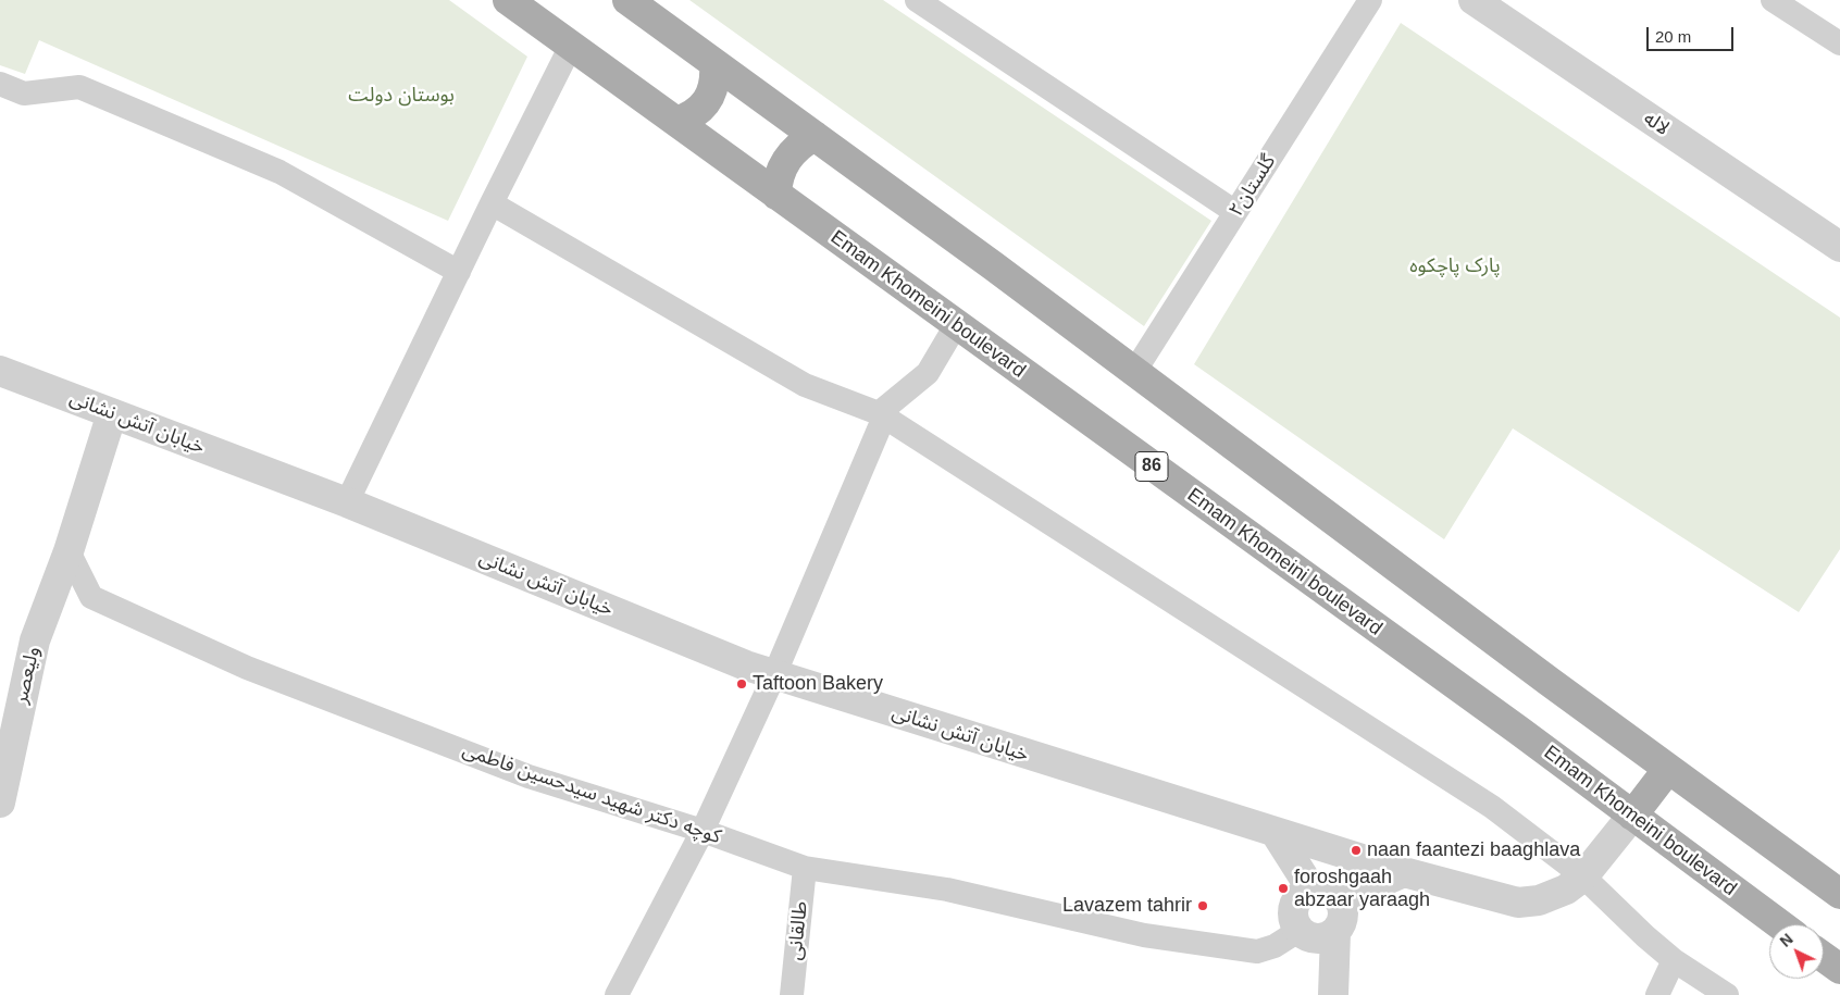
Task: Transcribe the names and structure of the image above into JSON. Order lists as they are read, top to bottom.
{
  "streets": {
    "main road": ["Emam Khomeini boulevard", "86"],
    "street": [
      "لاله",
      "گلستان۲",
      "خیابان آتش نشانی",
      "ولیعصر",
      "کوچه دکتر شهید سیدحسین فاطمی",
      "طالقانی"
    ]
  },
  "crossings": [
    ["Emam Khomeini boulevard", "خیابان آتش نشانی"],
    ["ولیعصر", "کوچه دکتر شهید سیدحسین فاطمی"],
    ["کوچه دکتر شهید سیدحسین فاطمی", "طالقانی"]
  ],
  "parks": ["بوستان دولت", "پارک پاچکوه"],
  "places": [
    "Taftoon Bakery",
    "naan faantezi baaghlava",
    "foroshgaah abzaar yaraagh",
    "Lavazem tahrir"
  ],
  "scale_bar": "20 m",
  "north": "top left"
}
